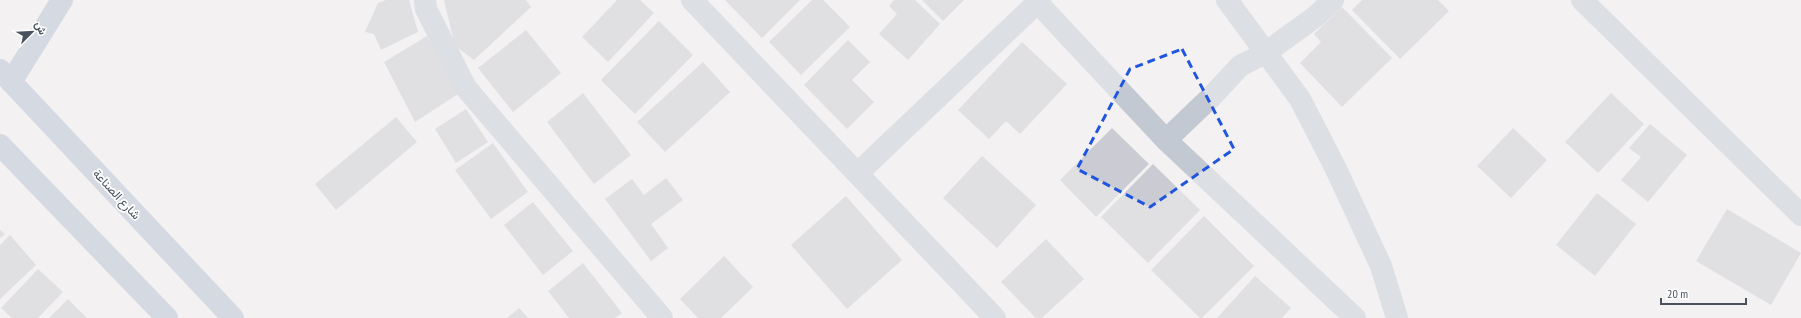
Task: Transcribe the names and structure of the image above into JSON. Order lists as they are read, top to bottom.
{
  "streets": {
    "main road": ["شارع الصناعة"]
  },
  "scale_bar": "20 m",
  "north": "top right"
}
